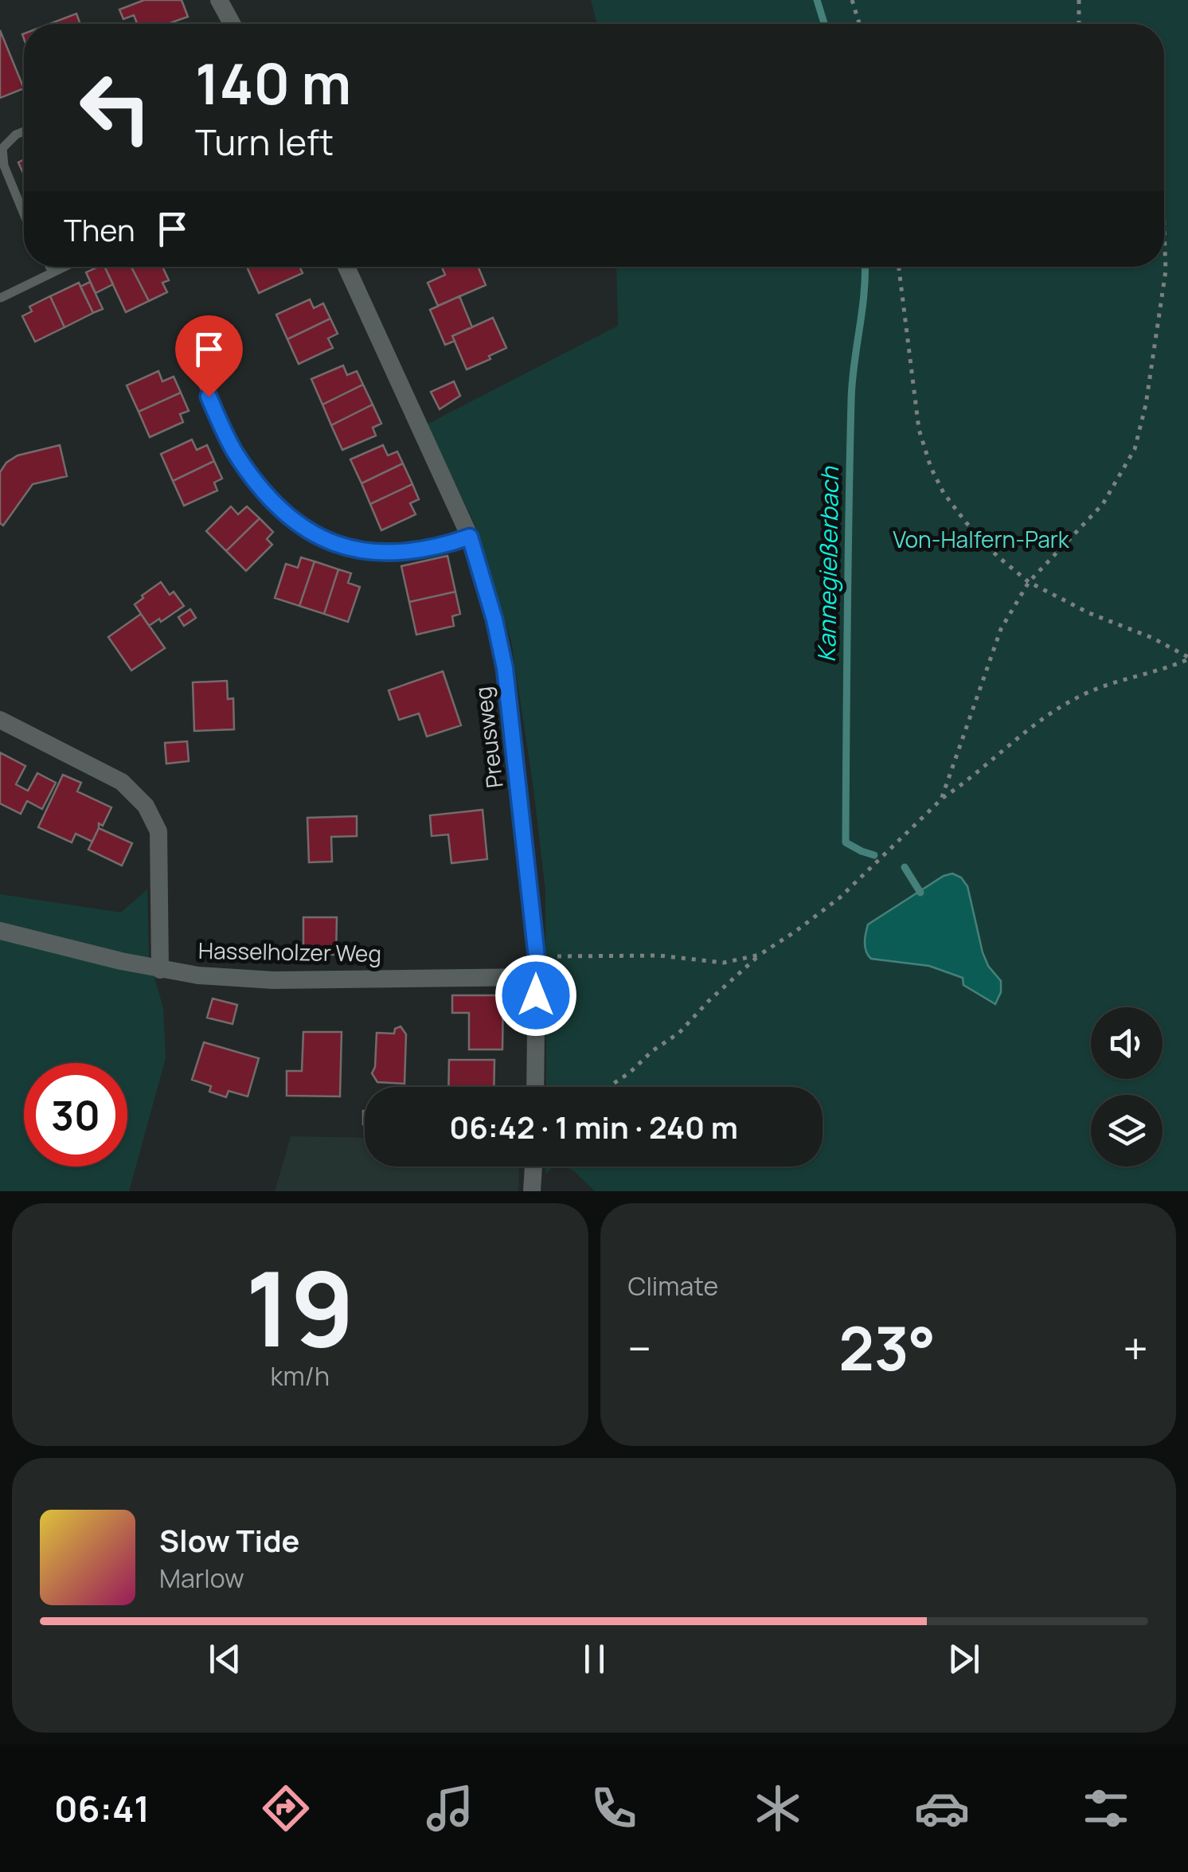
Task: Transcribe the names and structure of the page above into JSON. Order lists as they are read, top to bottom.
{
  "streets": {
    "street": ["Preusweg", "Hasselholzer Weg"]
  },
  "crossings": [
    ["Preusweg", "Hasselholzer Weg"]
  ],
  "water": ["Kannegießerbach"],
  "parks": ["Von-Halfern-Park"],
  "page": {
    "turn": ["140 m", "Turn left"],
    "then": "Then",
    "limit": "30",
    "trip": "06:42 · 1 min · 240 m",
    "tile": [
      ["19", "km/h"],
      "Climate"
    ],
    "heat": ["−", "23°", "+"],
    "song": ["Slow Tide", "Marlow"],
    "tabs": "06:41"
  }
}
